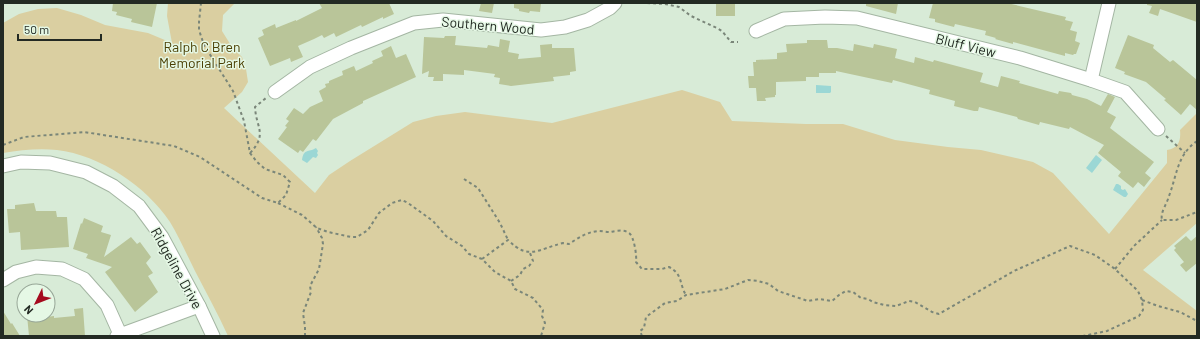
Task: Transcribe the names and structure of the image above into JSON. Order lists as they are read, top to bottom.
{
  "streets": {
    "street": ["Southern Wood", "Bluff View", "Ridgeline Drive"]
  },
  "parks": ["Ralph C Bren Memorial Park"],
  "scale_bar": "50 m",
  "north": "bottom left"
}
